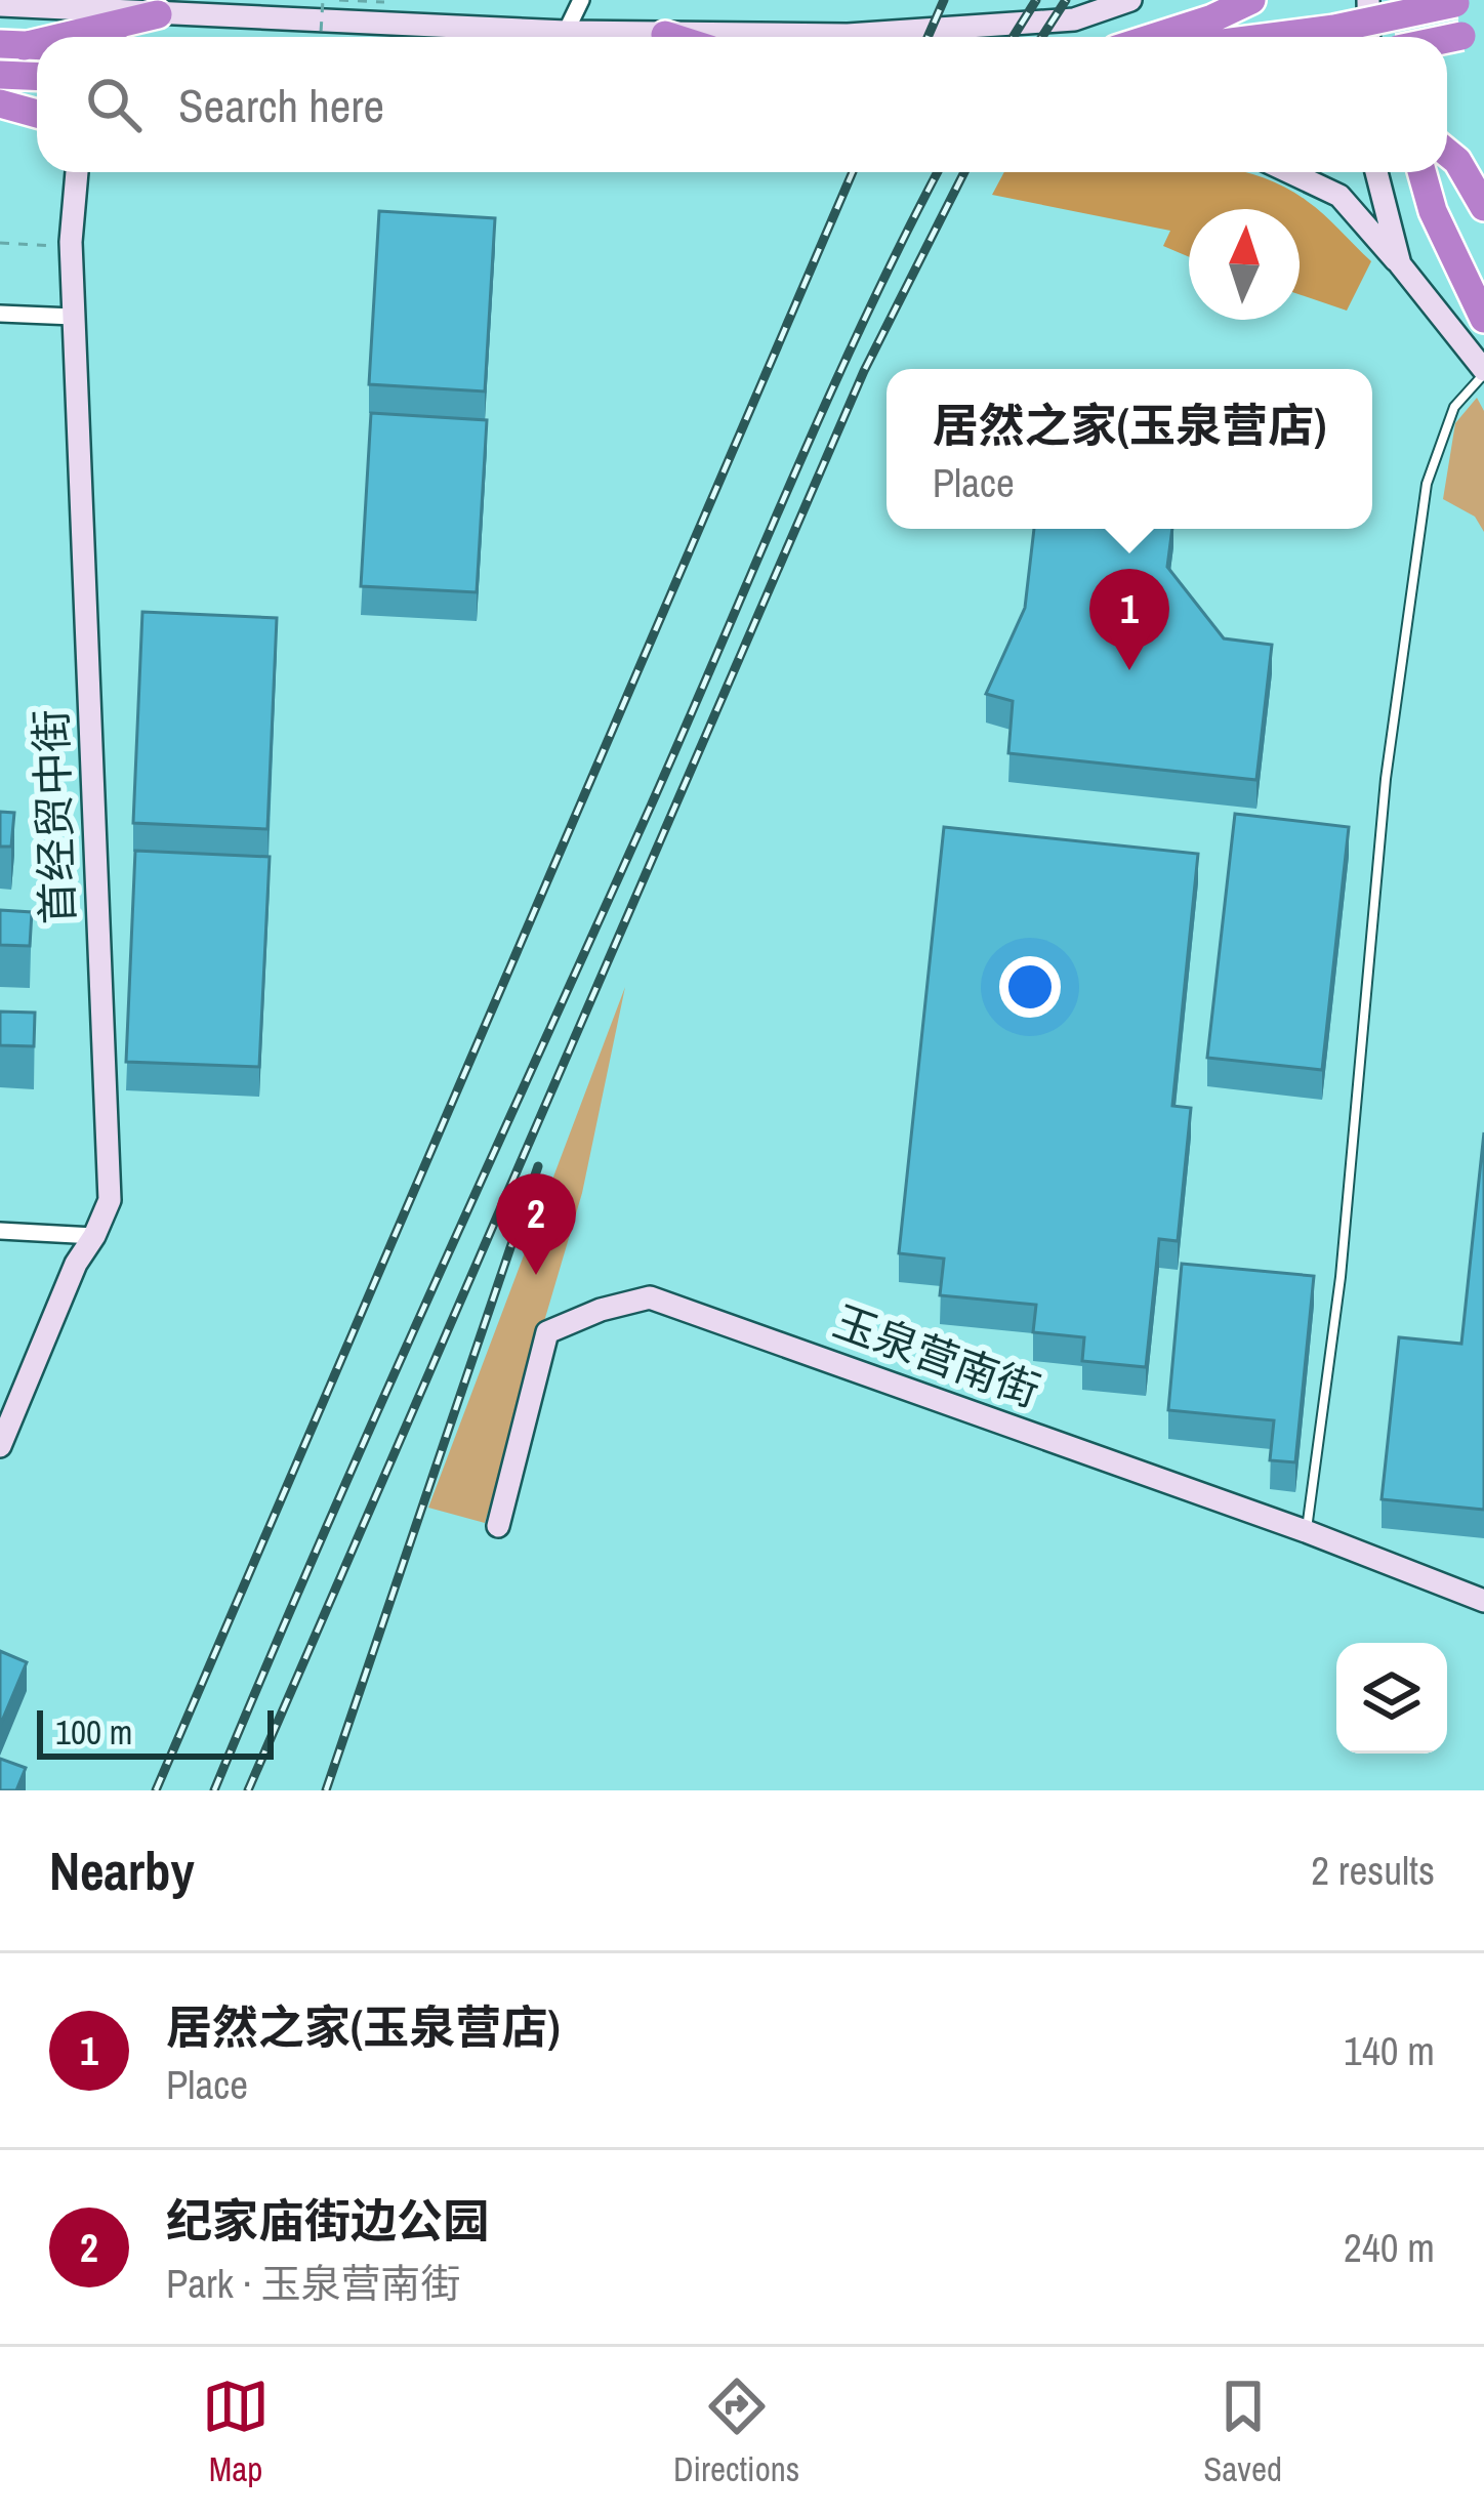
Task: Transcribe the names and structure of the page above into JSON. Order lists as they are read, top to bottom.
{
  "streets": {
    "street": ["首经贸中街", "玉泉营南街"]
  },
  "scale_bar": "100 m",
  "north": "top",
  "page": {
    "search": "Search here",
    "popup": ["居然之家(玉泉营店)", "Place"],
    "pins": ["1", "2"],
    "scale": "100 m",
    "heading": ["Nearby", "2 results"],
    "list": [
      {
        "mark": "1",
        "name": "居然之家(玉泉营店)",
        "note": "Place",
        "value": "140 m"
      },
      {
        "mark": "2",
        "name": "纪家庙街边公园",
        "note": "Park · 玉泉营南街",
        "value": "240 m"
      }
    ],
    "nav": ["Map", "Directions", "Saved"]
  }
}
